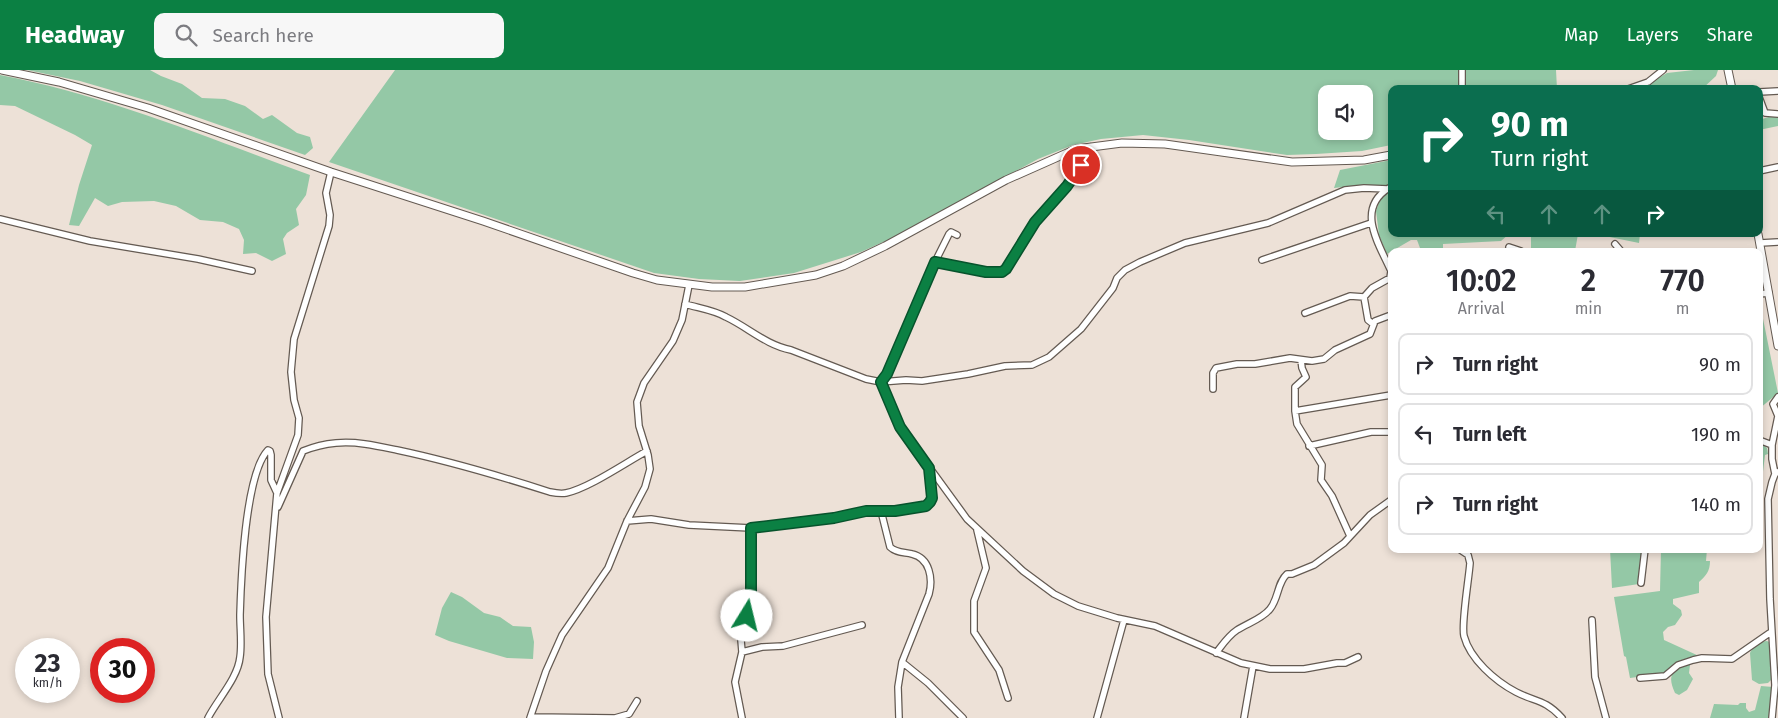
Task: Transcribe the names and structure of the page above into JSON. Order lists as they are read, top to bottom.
{
  "page": {
    "header": "Headway",
    "search": "Search here",
    "nav": ["Map", "Layers", "Share"],
    "turn": ["90 m", "Turn right"],
    "eta": [
      "10:02",
      "Arrival",
      "2",
      "min",
      "770",
      "m"
    ],
    "list": [
      {
        "name": "Turn right",
        "value": "90 m"
      },
      {
        "name": "Turn left",
        "value": "190 m"
      },
      {
        "name": "Turn right",
        "value": "140 m"
      }
    ],
    "speed": "23 km/h",
    "limit": "30"
  }
}
